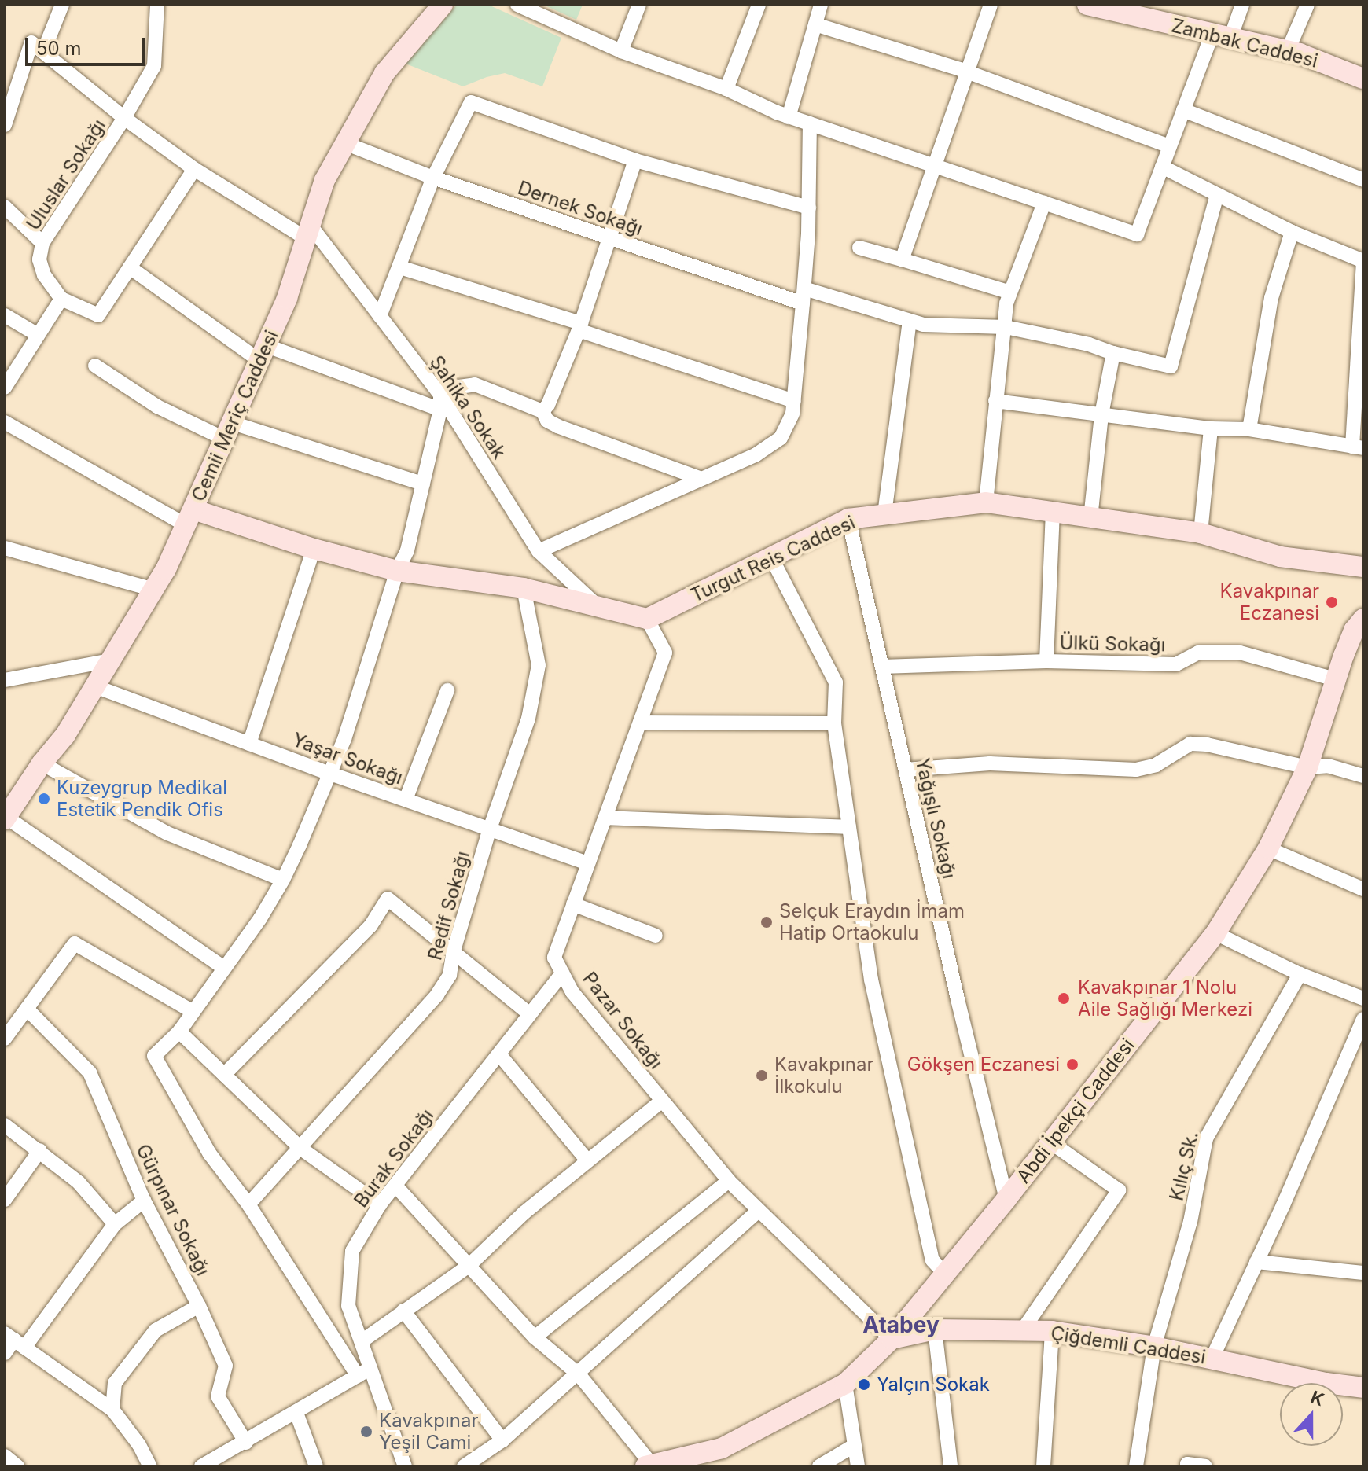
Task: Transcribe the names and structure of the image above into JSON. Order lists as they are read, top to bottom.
{
  "streets": {
    "street": [
      "Zambak Caddesi",
      "Uluslar Sokağı",
      "Dernek Sokağı",
      "Şahika Sokak",
      "Cemii Meriç Caddesi",
      "Turgut Reis Caddesi",
      "Ülkü Sokağı",
      "Yaşar Sokağı",
      "Yağışlı Sokağı",
      "Redif Sokağı",
      "Pazar Sokağı",
      "Abdi İpekçi Caddesi",
      "Burak Sokağı",
      "Kılıç Sk.",
      "Gürpınar Sokağı",
      "Çiğdemli Caddesi"
    ]
  },
  "crossings": [
    ["Dernek Sokağı", "Cemii Meriç Caddesi"],
    ["Şahika Sokak", "Cemii Meriç Caddesi"],
    ["Cemii Meriç Caddesi", "Yaşar Sokağı"],
    ["Turgut Reis Caddesi", "Yağışlı Sokağı"],
    ["Turgut Reis Caddesi", "Pazar Sokağı"],
    ["Ülkü Sokağı", "Yağışlı Sokağı"],
    ["Ülkü Sokağı", "Abdi İpekçi Caddesi"],
    ["Yaşar Sokağı", "Redif Sokağı"],
    ["Yaşar Sokağı", "Pazar Sokağı"],
    ["Yağışlı Sokağı", "Abdi İpekçi Caddesi"],
    ["Pazar Sokağı", "Abdi İpekçi Caddesi"],
    ["Pazar Sokağı", "Burak Sokağı"],
    ["Pazar Sokağı", "Çiğdemli Caddesi"],
    ["Abdi İpekçi Caddesi", "Çiğdemli Caddesi"],
    ["Kılıç Sk.", "Çiğdemli Caddesi"]
  ],
  "districts": ["Atabey"],
  "places": [
    "Kavakpınar Eczanesi",
    "Kuzeygrup Medikal Estetik Pendik Ofis",
    "Selçuk Eraydın İmam Hatip Ortaokulu",
    "Kavakpınar 1 Nolu Aile Sağlığı Merkezi",
    "Gökşen Eczanesi",
    "Kavakpınar İlkokulu",
    "Yalçın Sokak",
    "Kavakpınar Yeşil Cami"
  ],
  "scale_bar": "50 m",
  "north": "top"
}
